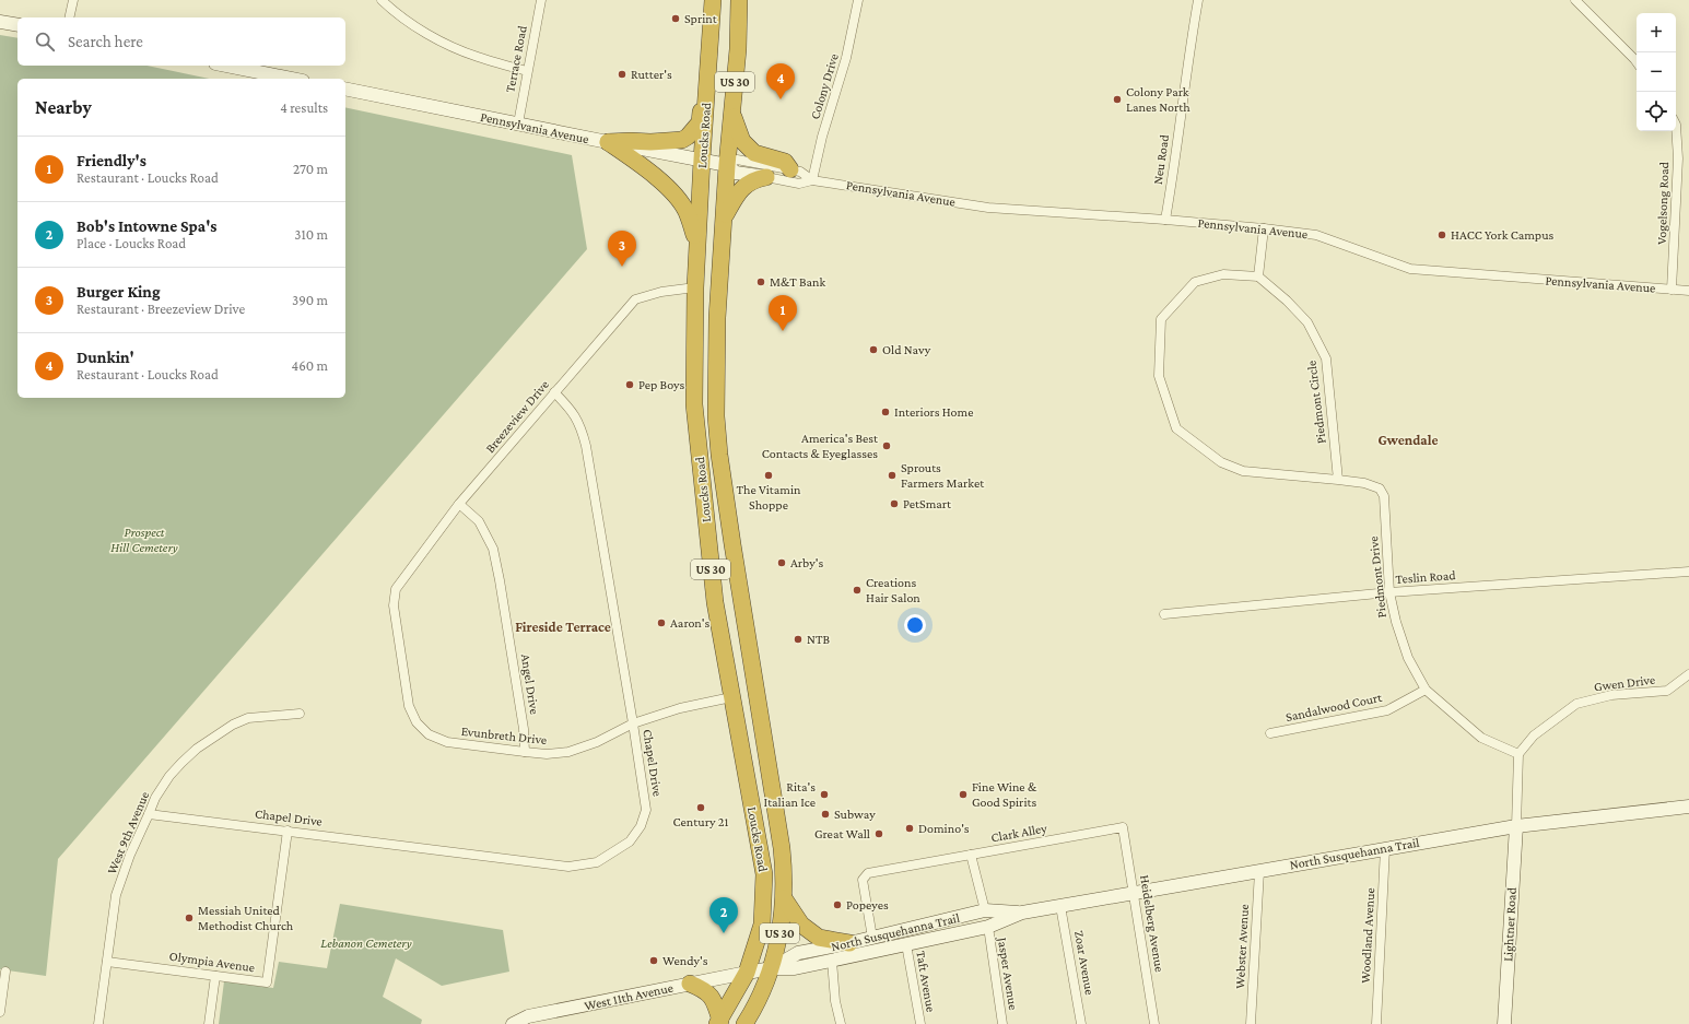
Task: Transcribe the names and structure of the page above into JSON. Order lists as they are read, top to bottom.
{
  "streets": {
    "highway": ["US 30", "Loucks Road"],
    "main road": [
      "Pennsylvania Avenue",
      "North Susquehanna Trail",
      "Lightner Road",
      "West 11th Avenue"
    ],
    "street": [
      "Terrace Road",
      "Colony Drive",
      "Neu Road",
      "Vogelsong Road",
      "Piedmont Circle",
      "Breezeview Drive",
      "Piedmont Drive",
      "Teslin Road",
      "Gwen Drive",
      "Angel Drive",
      "Sandalwood Court",
      "Evunbreth Drive",
      "Chapel Drive",
      "West 9th Avenue",
      "Clark Alley",
      "Heidelberg Avenue",
      "Woodland Avenue",
      "Webster Avenue",
      "Olympia Avenue",
      "Zoar Avenue",
      "Jasper Avenue",
      "Taft Avenue"
    ]
  },
  "crossings": [
    ["Terrace Road", "Pennsylvania Avenue"],
    ["US 30", "Loucks Road"],
    ["US 30", "North Susquehanna Trail"],
    ["US 30", "West 11th Avenue"],
    ["Colony Drive", "Pennsylvania Avenue"],
    ["Pennsylvania Avenue", "Loucks Road"],
    ["Pennsylvania Avenue", "Neu Road"],
    ["Pennsylvania Avenue", "Vogelsong Road"],
    ["Loucks Road", "Breezeview Drive"],
    ["Loucks Road", "Evunbreth Drive"],
    ["Loucks Road", "North Susquehanna Trail"],
    ["Loucks Road", "West 11th Avenue"],
    ["Piedmont Circle", "Piedmont Drive"],
    ["Breezeview Drive", "Angel Drive"],
    ["Breezeview Drive", "Evunbreth Drive"],
    ["Breezeview Drive", "Chapel Drive"],
    ["Piedmont Drive", "Teslin Road"],
    ["Piedmont Drive", "Gwen Drive"],
    ["Piedmont Drive", "Sandalwood Court"],
    ["Angel Drive", "Evunbreth Drive"],
    ["Evunbreth Drive", "Chapel Drive"],
    ["Chapel Drive", "West 9th Avenue"],
    ["Chapel Drive", "Olympia Avenue"],
    ["West 9th Avenue", "Olympia Avenue"],
    ["Clark Alley", "North Susquehanna Trail"],
    ["Clark Alley", "Heidelberg Avenue"],
    ["North Susquehanna Trail", "Heidelberg Avenue"],
    ["North Susquehanna Trail", "Lightner Road"],
    ["North Susquehanna Trail", "Woodland Avenue"],
    ["North Susquehanna Trail", "Webster Avenue"],
    ["North Susquehanna Trail", "Zoar Avenue"],
    ["North Susquehanna Trail", "Jasper Avenue"],
    ["North Susquehanna Trail", "Taft Avenue"],
    ["North Susquehanna Trail", "West 11th Avenue"]
  ],
  "districts": ["Gwendale", "Fireside Terrace"],
  "parks": ["Prospect Hill Cemetery", "Lebanon Cemetery"],
  "places": [
    "Sprint",
    "Rutter's",
    "Colony Park Lanes North",
    "HACC York Campus",
    "M&T Bank",
    "Old Navy",
    "Pep Boys",
    "Interiors Home",
    "America's Best Contacts & Eyeglasses",
    "The Vitamin Shoppe",
    "Sprouts Farmers Market",
    "PetSmart",
    "Arby's",
    "Creations Hair Salon",
    "Aaron's",
    "NTB",
    "Rita's Italian Ice",
    "Fine Wine & Good Spirits",
    "Century 21",
    "Subway",
    "Domino's",
    "Great Wall",
    "Popeyes",
    "Messiah United Methodist Church",
    "Wendy's"
  ],
  "page": {
    "map_buttons": ["+", "−"],
    "search": "Search here",
    "pins": [
      "4",
      "3",
      "1",
      "2"
    ],
    "heading": ["Nearby", "4 results"],
    "list": [
      {
        "mark": "1",
        "name": "Friendly's",
        "note": "Restaurant · Loucks Road",
        "value": "270 m"
      },
      {
        "mark": "2",
        "name": "Bob's Intowne Spa's",
        "note": "Place · Loucks Road",
        "value": "310 m"
      },
      {
        "mark": "3",
        "name": "Burger King",
        "note": "Restaurant · Breezeview Drive",
        "value": "390 m"
      },
      {
        "mark": "4",
        "name": "Dunkin'",
        "note": "Restaurant · Loucks Road",
        "value": "460 m"
      }
    ]
  }
}
